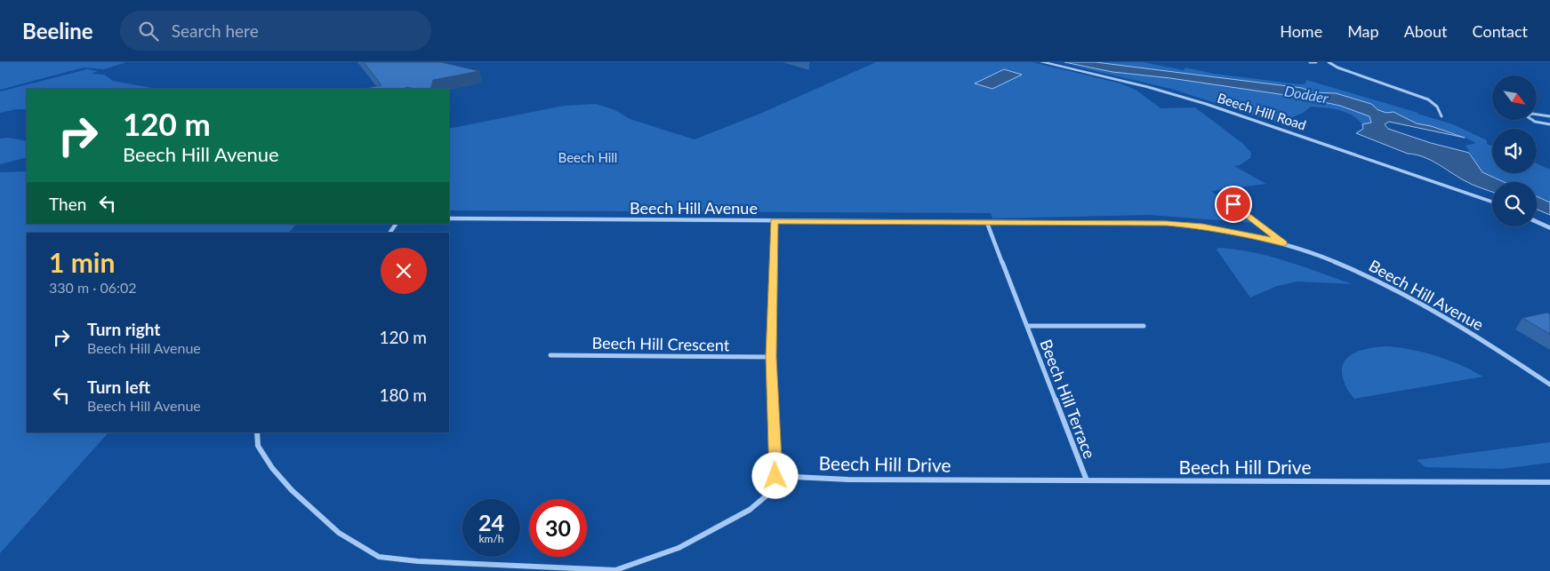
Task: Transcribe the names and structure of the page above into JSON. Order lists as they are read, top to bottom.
{
  "streets": {
    "street": [
      "Beech Hill Road",
      "Beech Hill Avenue",
      "Beech Hill Crescent",
      "Beech Hill Terrace",
      "Beech Hill Drive"
    ]
  },
  "crossings": [
    ["Beech Hill Avenue", "Beech Hill Terrace"],
    ["Beech Hill Terrace", "Beech Hill Drive"]
  ],
  "water": ["Dodder"],
  "parks": ["Beech Hill"],
  "north": "bottom right",
  "page": {
    "header": "Beeline",
    "search": "Search here",
    "nav": [
      "Home",
      "Map",
      "About",
      "Contact"
    ],
    "turn": ["120 m", "Beech Hill Avenue"],
    "then": "Then",
    "heading": ["1 min", "330 m · 06:02"],
    "list": [
      {
        "name": "Turn right",
        "note": "Beech Hill Avenue",
        "value": "120 m"
      },
      {
        "name": "Turn left",
        "note": "Beech Hill Avenue",
        "value": "180 m"
      }
    ],
    "speed": "24 km/h",
    "limit": "30"
  }
}
